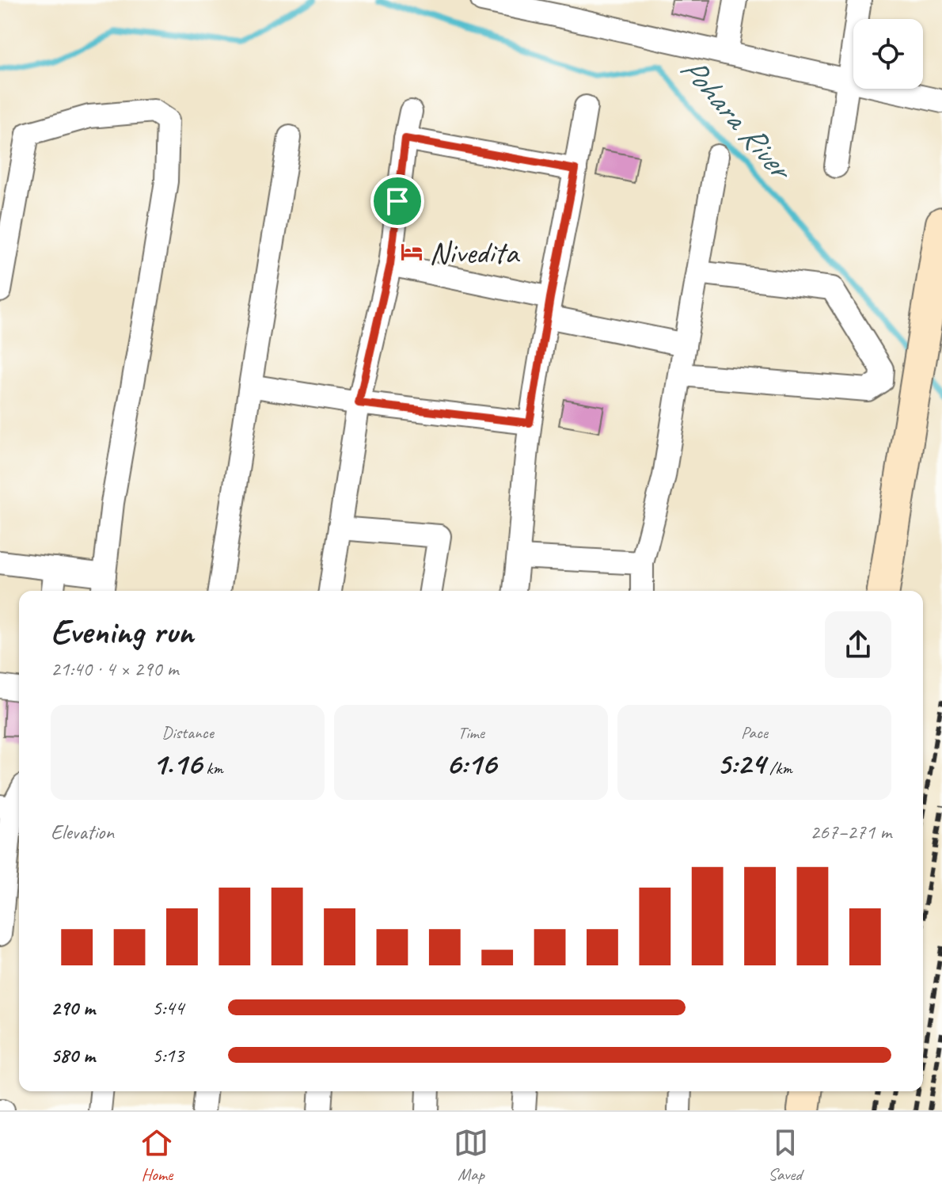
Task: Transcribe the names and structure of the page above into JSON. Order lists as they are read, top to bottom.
{
  "water": ["Pohara River"],
  "places": {
    "hotel": ["Nivedita"]
  },
  "page": {
    "heading": ["Evening run", "21:40 · 4 × 290 m"],
    "stats": [
      ["Distance", "1.16 km"],
      ["Time", "6:16"],
      ["Pace", "5:24 /km"]
    ],
    "chart": ["Elevation", "267–271 m"],
    "list": [
      {
        "name": "290 m",
        "note": "5:44"
      },
      {
        "name": "580 m",
        "note": "5:13"
      }
    ],
    "tabs": ["Home", "Map", "Saved"]
  }
}
